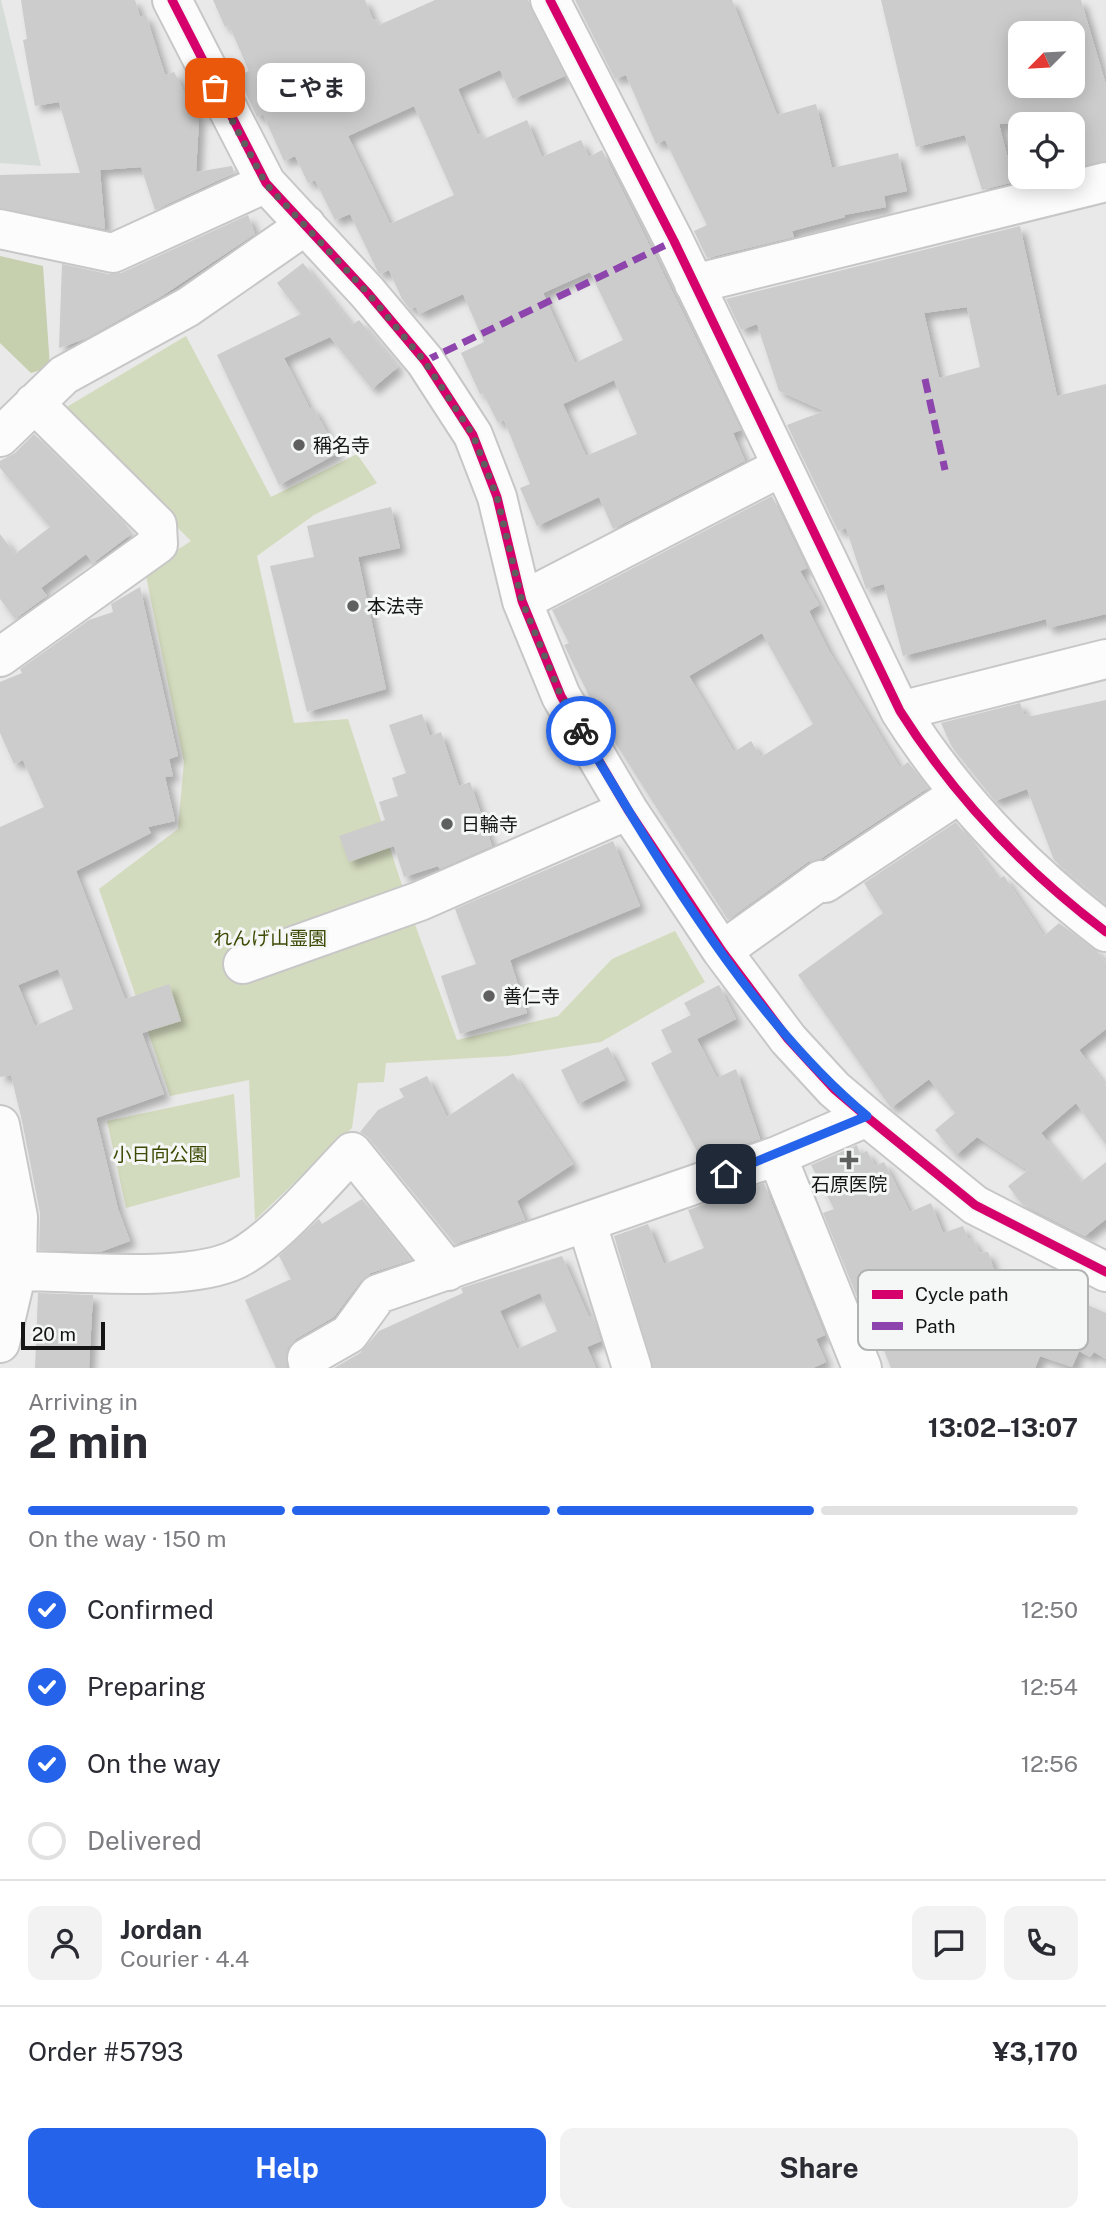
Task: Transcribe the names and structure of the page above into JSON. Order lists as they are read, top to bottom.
{
  "parks": ["れんげ山霊園", "小日向公園"],
  "places": {
    "other": [
      "こやま",
      "稱名寺",
      "本法寺",
      "日輪寺",
      "善仁寺"
    ],
    "health": ["石原医院"]
  },
  "legend": ["Cycle path", "Path"],
  "scale_bar": "20 m",
  "north": "bottom left",
  "page": {
    "bubble": "こやま",
    "scale": "20 m",
    "heading": ["2 min", "Arriving in", "13:02–13:07"],
    "panel": [
      "Jordan",
      "Courier · 4.4",
      "Order #5793",
      "¥3,170"
    ],
    "bar": "On the way · 150 m",
    "list": [
      ["Confirmed", "12:50"],
      ["Preparing", "12:54"],
      ["On the way", "12:56"],
      "Delivered"
    ],
    "buttons": ["Help", "Share"]
  }
}
